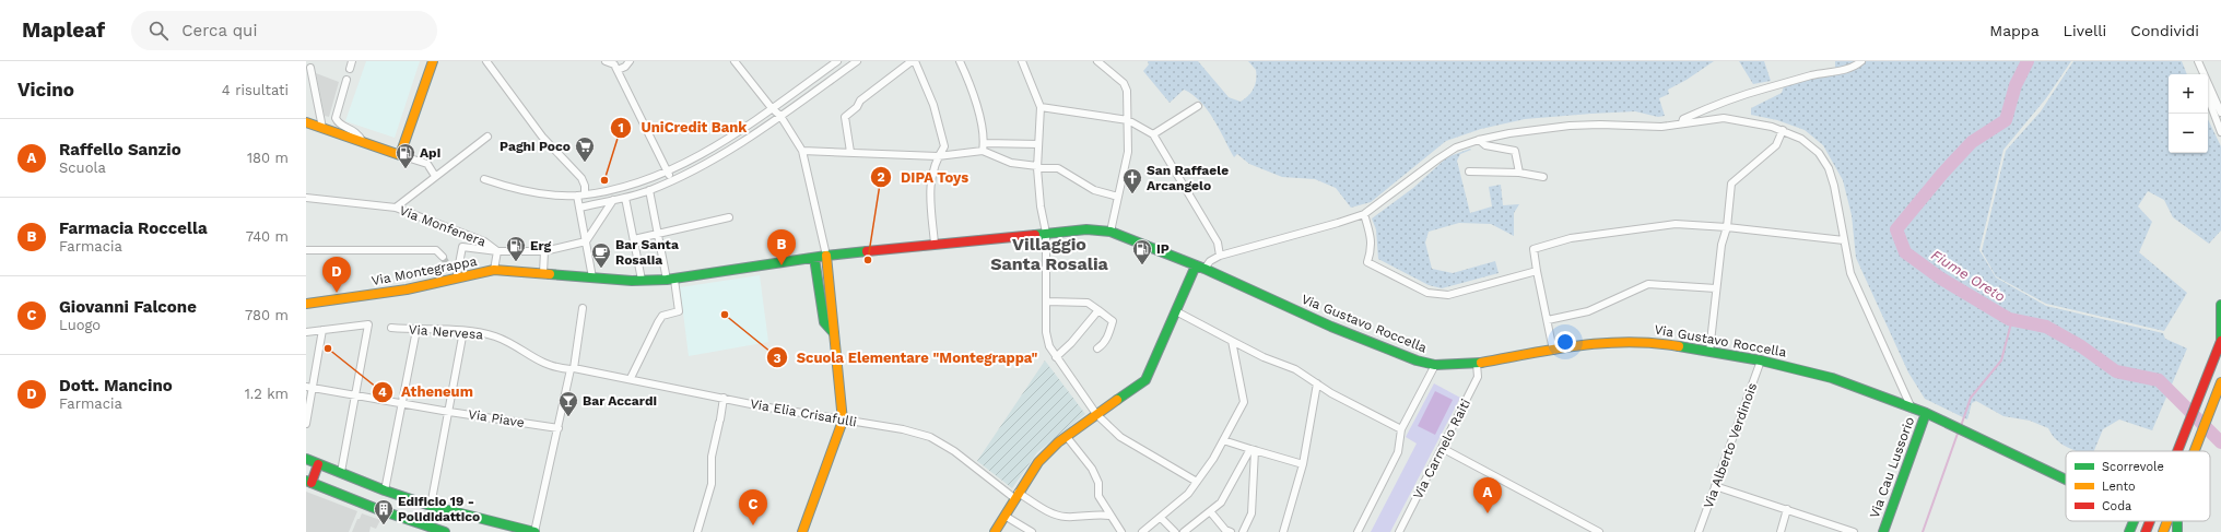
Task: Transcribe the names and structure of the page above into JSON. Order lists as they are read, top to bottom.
{
  "streets": {
    "street": [
      "Via Monfenera",
      "Via Montegrappa",
      "Via Gustavo Roccella",
      "Via Nervesa",
      "Via Elia Crisafulli",
      "Via Piave",
      "Via Alberto Verdinois",
      "Via Carmelo Raiti",
      "Via Cau Lussorio"
    ]
  },
  "crossings": [
    ["Via Montegrappa", "Via Gustavo Roccella"],
    ["Via Gustavo Roccella", "Via Alberto Verdinois"],
    ["Via Gustavo Roccella", "Via Carmelo Raiti"],
    ["Via Gustavo Roccella", "Via Cau Lussorio"],
    ["Via Nervesa", "Via Elia Crisafulli"]
  ],
  "districts": ["Villaggio Santa Rosalia"],
  "water": ["Fiume Oreto"],
  "places": {
    "supermarket": ["Paghi Poco"],
    "fuel station": ["Api", "Erg", "IP"],
    "other": [
      "UniCredit Bank",
      "DIPA Toys",
      "Scuola Elementare \"Montegrappa\"",
      "Atheneum"
    ],
    "church": ["San Raffaele Arcangelo"],
    "cafe": ["Bar Santa Rosalia"],
    "bar": ["Bar Accardi"],
    "building": ["Edificio 19 - Polididattico"]
  },
  "legend": ["Scorrevole", "Lento", "Coda"],
  "page": {
    "header": "Mapleaf",
    "search": "Cerca qui",
    "nav": ["Mappa", "Livelli", "Condividi"],
    "heading": ["Vicino", "4 risultati"],
    "map_buttons": ["+", "−"],
    "list": [
      {
        "mark": "A",
        "name": "Raffello Sanzio",
        "note": "Scuola",
        "value": "180 m"
      },
      {
        "mark": "B",
        "name": "Farmacia Roccella",
        "note": "Farmacia",
        "value": "740 m"
      },
      {
        "mark": "C",
        "name": "Giovanni Falcone",
        "note": "Luogo",
        "value": "780 m"
      },
      {
        "mark": "D",
        "name": "Dott. Mancino",
        "note": "Farmacia",
        "value": "1.2 km"
      }
    ],
    "pins": [
      "B",
      "D",
      "A",
      "C"
    ]
  }
}
